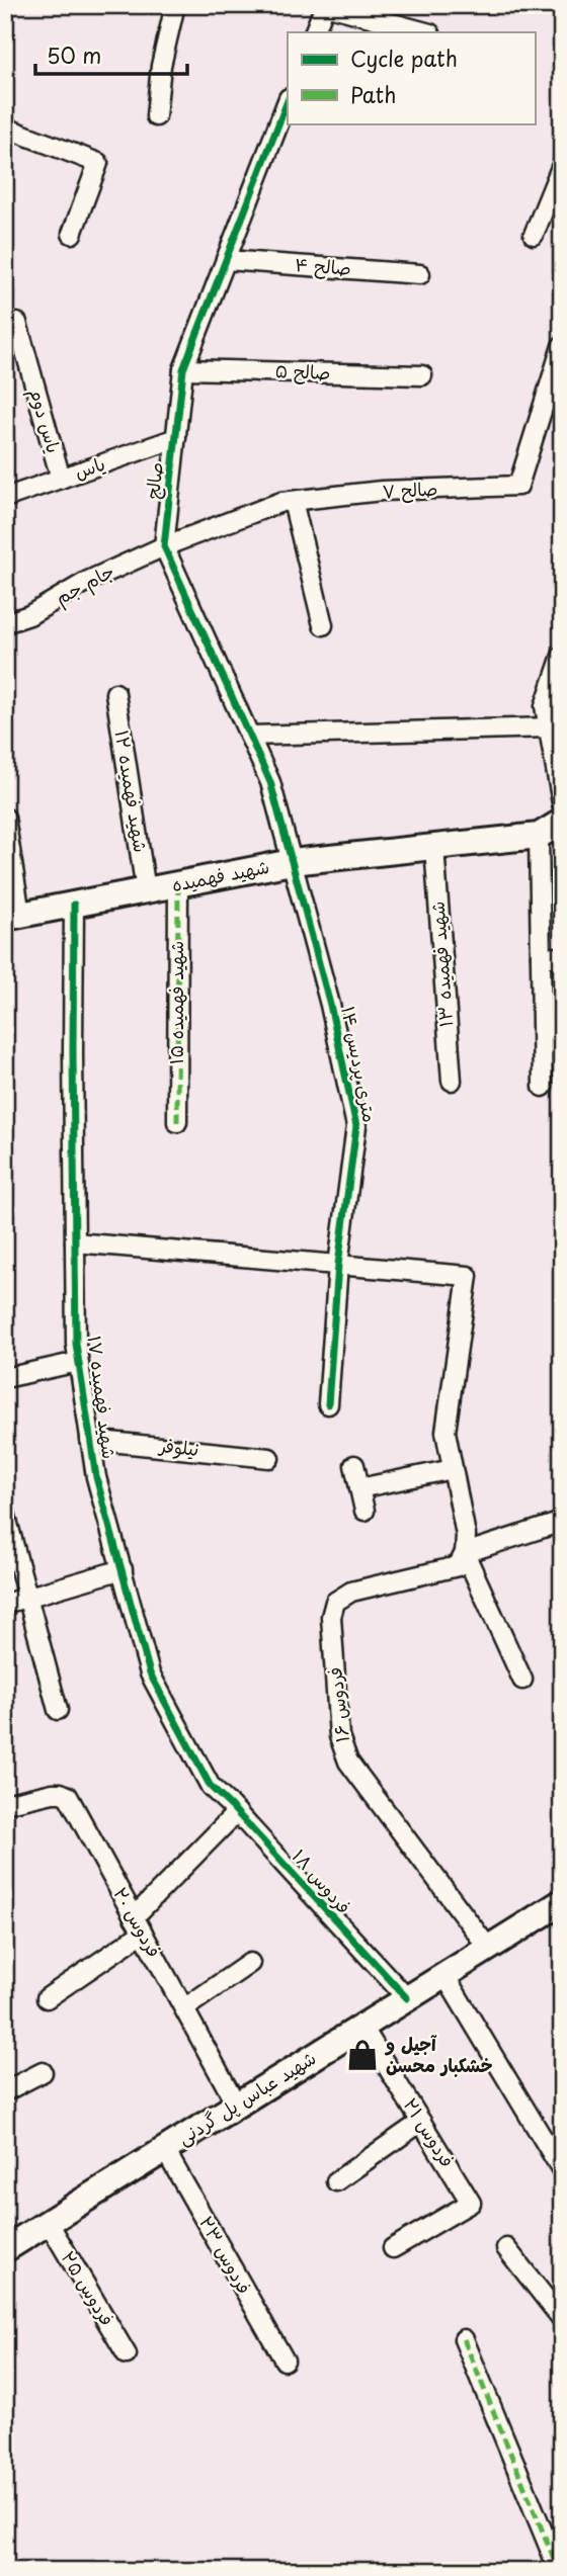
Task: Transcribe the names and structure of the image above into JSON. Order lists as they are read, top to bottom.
{
  "streets": {
    "street": [
      "صالح ۴",
      "صالح ۵",
      "یاس دوم",
      "یاس",
      "صالح",
      "صالح ۷",
      "جام جم",
      "شهید فهمیده ۱۲",
      "شهید فهمیده",
      "شهید فهمیده ۱۳",
      "شهید فهمیده ۱۵",
      "۱۴ متری پردیس",
      "شهید فهمیده ۱۷",
      "نیلوفر",
      "فردوس ۱۶",
      "فردوس ۱۸",
      "فردوس ۲۰",
      "شهید عباس پل گردنی",
      "فردوس ۲۱",
      "فردوس ۲۳",
      "فردوس ۲۵"
    ]
  },
  "crossings": [
    ["صالح ۴", "صالح"],
    ["صالح ۵", "صالح"],
    ["یاس دوم", "یاس"],
    ["یاس", "صالح"],
    ["صالح", "صالح ۷"],
    ["صالح", "جام جم"],
    ["صالح", "شهید فهمیده"],
    ["صالح", "۱۴ متری پردیس"],
    ["صالح ۷", "جام جم"],
    ["شهید فهمیده ۱۲", "شهید فهمیده"],
    ["شهید فهمیده", "شهید فهمیده ۱۳"],
    ["شهید فهمیده", "شهید فهمیده ۱۵"],
    ["شهید فهمیده", "۱۴ متری پردیس"],
    ["شهید فهمیده", "شهید فهمیده ۱۷"],
    ["شهید فهمیده ۱۷", "نیلوفر"],
    ["شهید فهمیده ۱۷", "فردوس ۱۸"],
    ["فردوس ۱۶", "شهید عباس پل گردنی"],
    ["فردوس ۱۸", "شهید عباس پل گردنی"],
    ["فردوس ۲۰", "شهید عباس پل گردنی"],
    ["شهید عباس پل گردنی", "فردوس ۲۱"],
    ["شهید عباس پل گردنی", "فردوس ۲۳"],
    ["شهید عباس پل گردنی", "فردوس ۲۵"]
  ],
  "places": {
    "shop": ["آجیل و خشکبار محسن"]
  },
  "legend": ["Cycle path", "Path"],
  "scale_bar": "50 m"
}
